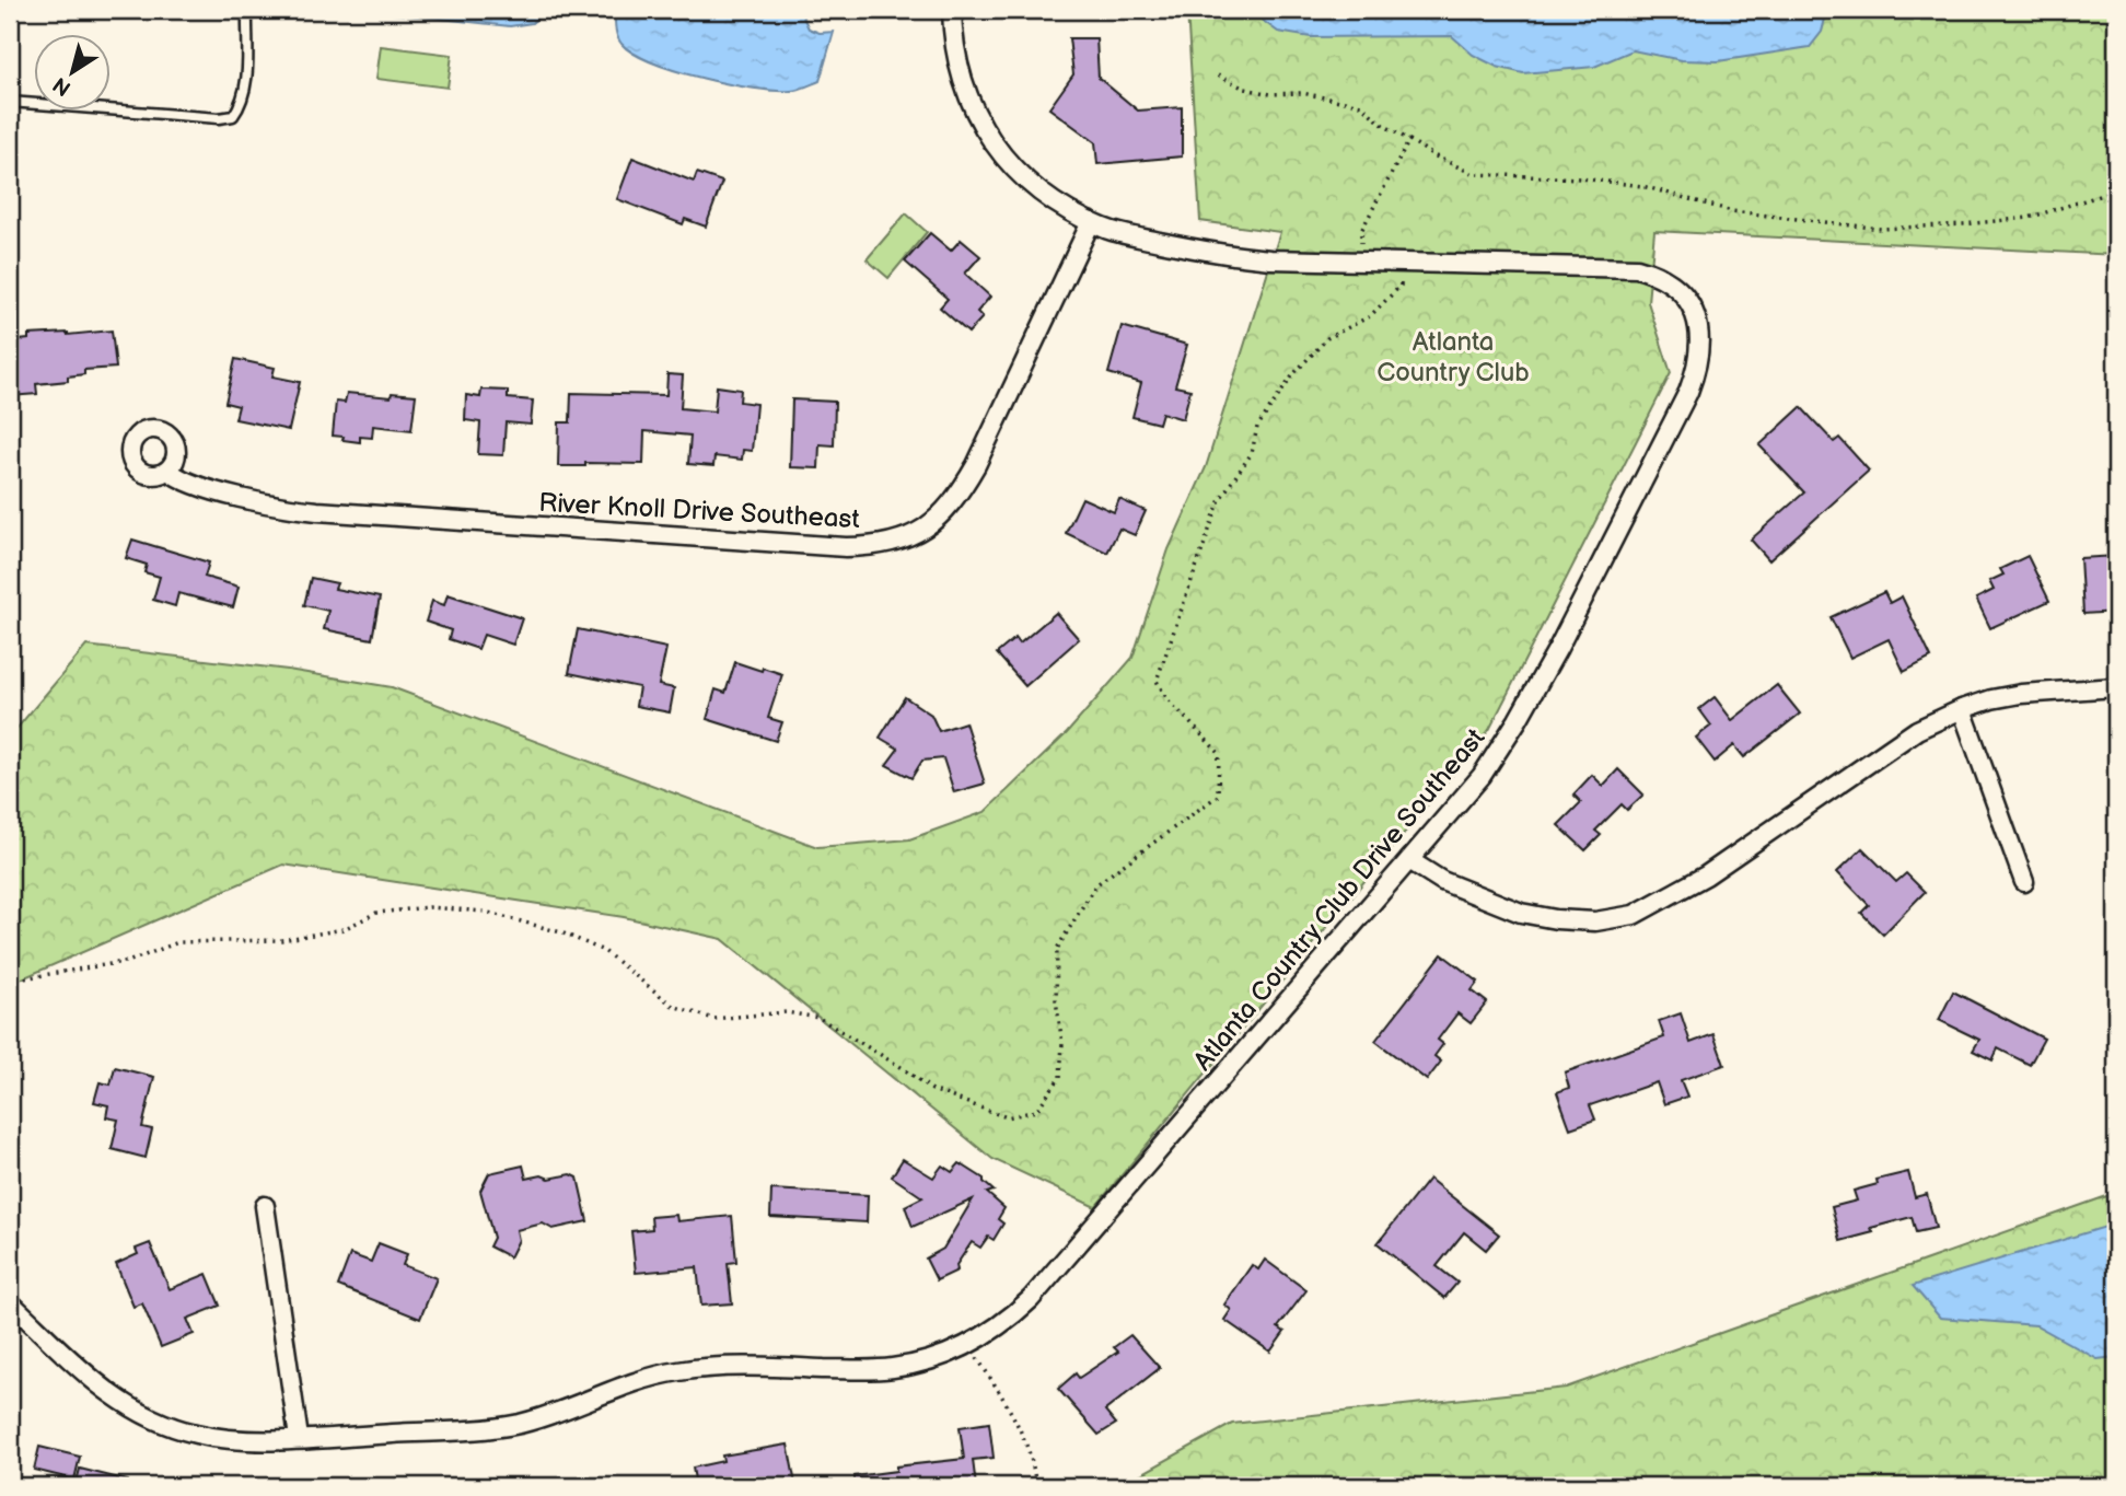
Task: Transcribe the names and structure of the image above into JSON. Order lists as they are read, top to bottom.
{
  "streets": {
    "street": ["River Knoll Drive Southeast", "Atlanta Country Club Drive Southeast"]
  },
  "crossings": [
    ["River Knoll Drive Southeast", "Atlanta Country Club Drive Southeast"]
  ],
  "parks": ["Atlanta Country Club"],
  "north": "bottom left"
}
